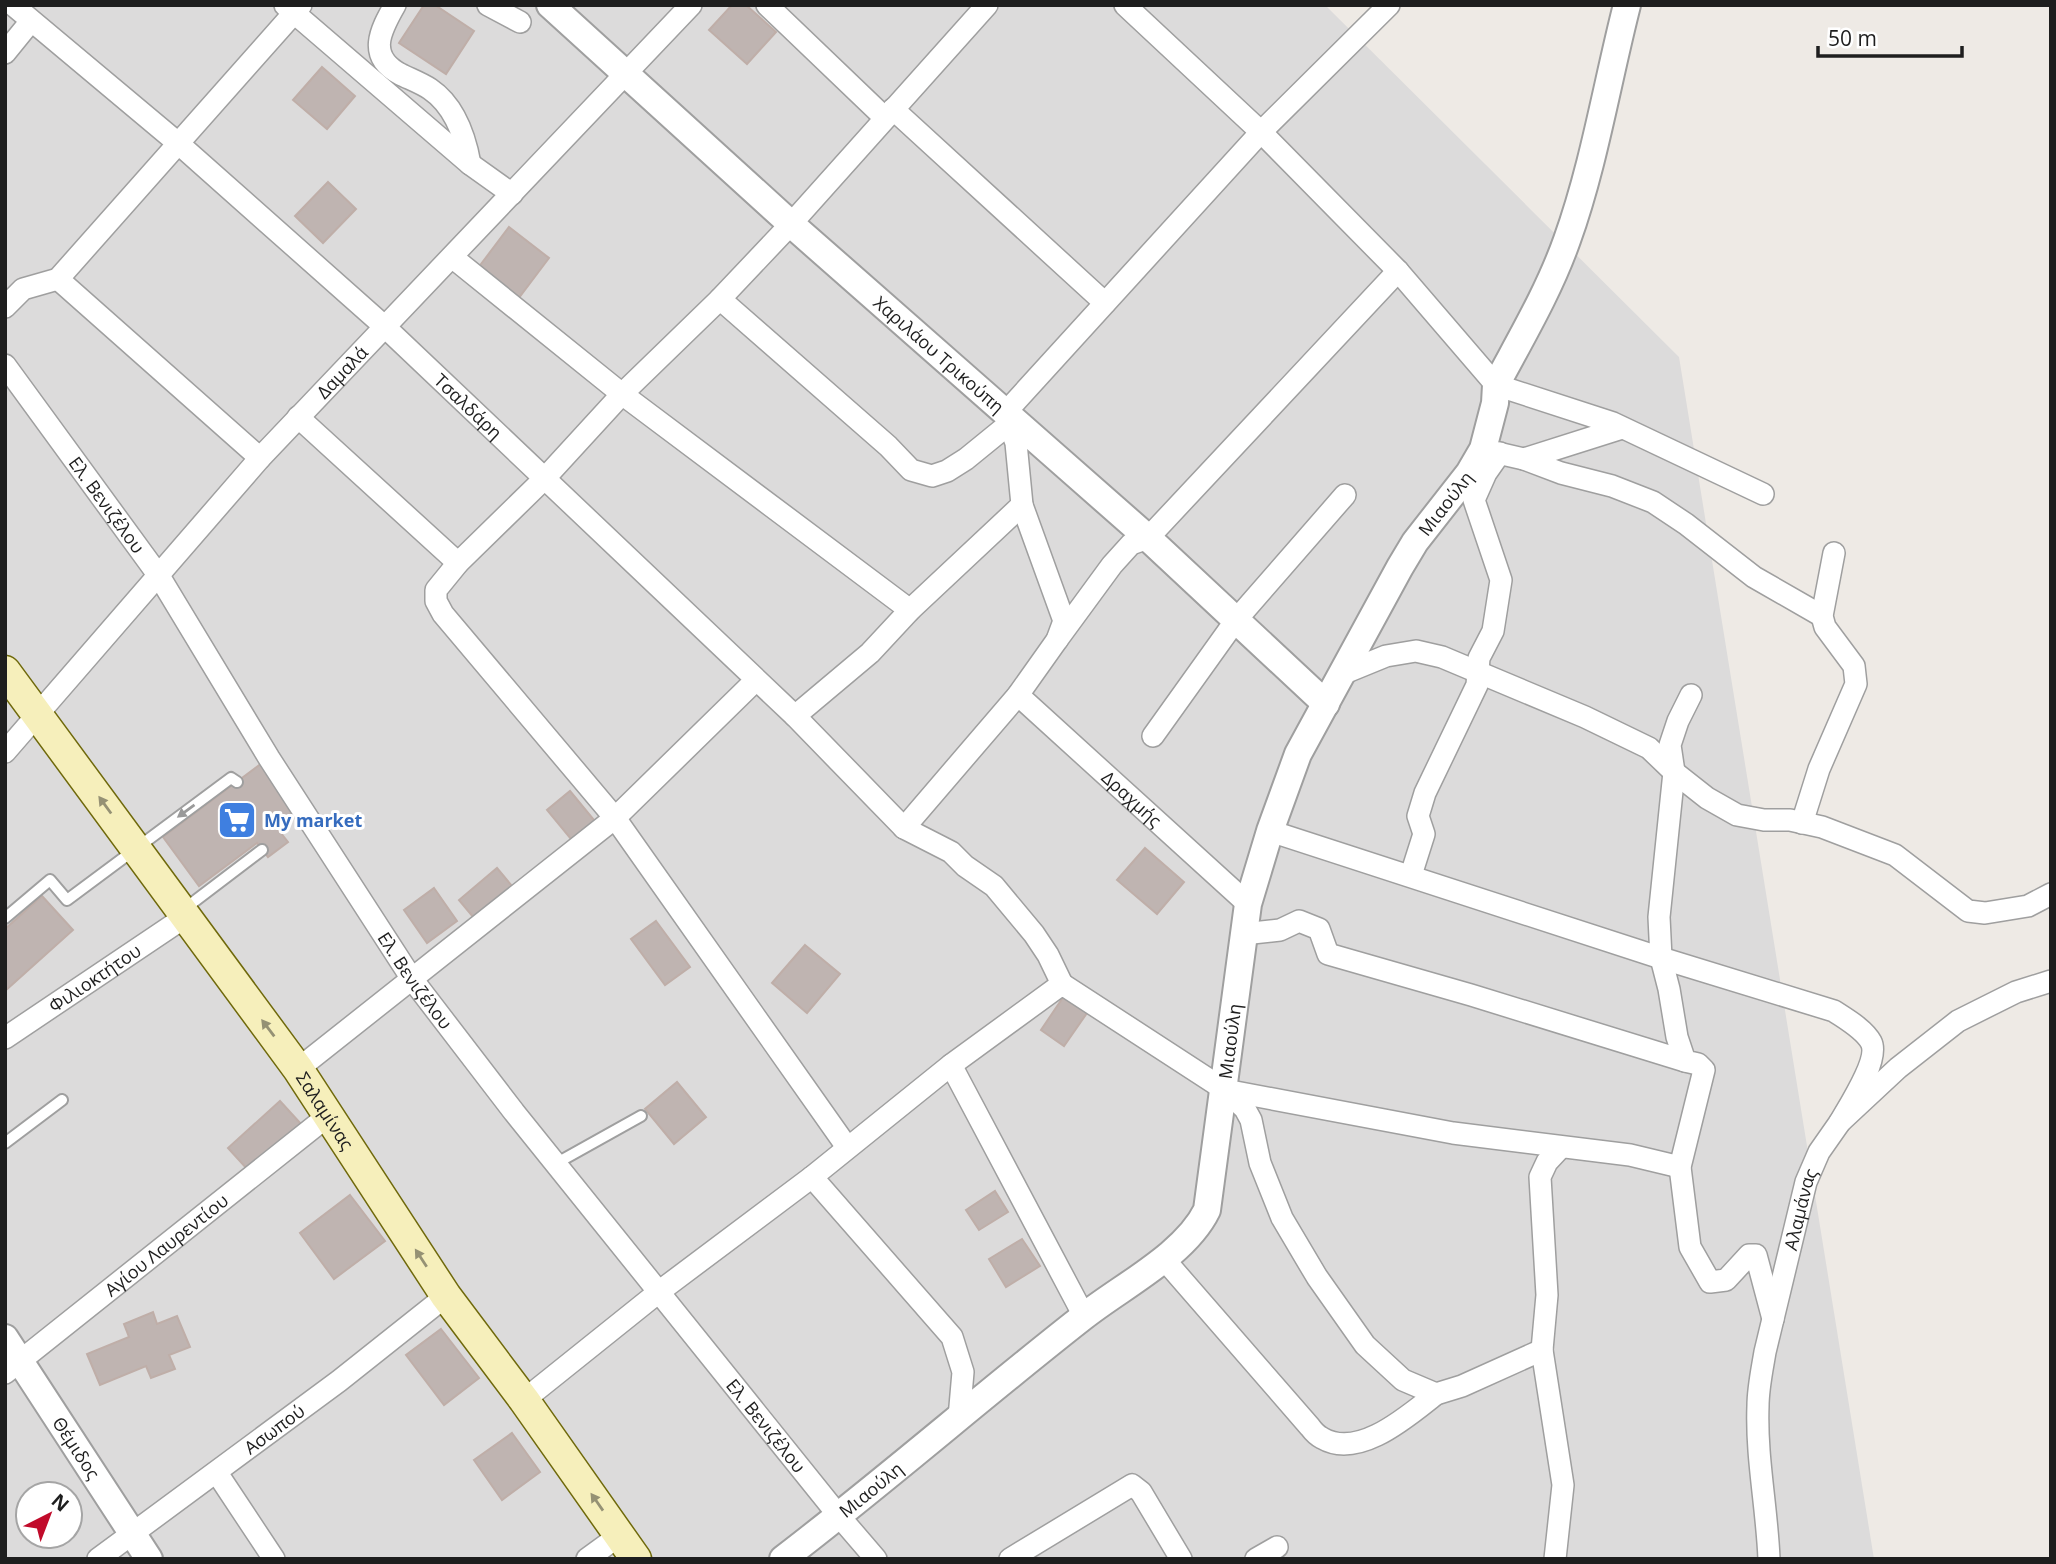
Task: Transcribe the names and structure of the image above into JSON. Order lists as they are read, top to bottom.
{
  "streets": {
    "main road": ["Σαλαμίνας"],
    "street": [
      "Χαριλάου Τρικούπη",
      "Δαμαλά",
      "Τσαλδάρη",
      "Μιαούλη",
      "Ελ. Βενιζέλου",
      "Δραχμής",
      "Φιλιοκτήτου",
      "Αλαμάνας",
      "Αγίου Λαυρεντίου",
      "Ασωπού",
      "Θέμιδος"
    ]
  },
  "crossings": [
    ["Χαριλάου Τρικούπη", "Δαμαλά"],
    ["Χαριλάου Τρικούπη", "Μιαούλη"],
    ["Δαμαλά", "Τσαλδάρη"],
    ["Δαμαλά", "Ελ. Βενιζέλου"],
    ["Δαμαλά", "Σαλαμίνας"],
    ["Μιαούλη", "Ελ. Βενιζέλου"],
    ["Μιαούλη", "Δραχμής"],
    ["Φιλιοκτήτου", "Σαλαμίνας"],
    ["Σαλαμίνας", "Αγίου Λαυρεντίου"],
    ["Σαλαμίνας", "Ασωπού"],
    ["Αγίου Λαυρεντίου", "Θέμιδος"],
    ["Ασωπού", "Θέμιδος"]
  ],
  "one_way": ["Σαλαμίνας"],
  "places": {
    "supermarket": ["My market"]
  },
  "scale_bar": "50 m",
  "north": "top right"
}
